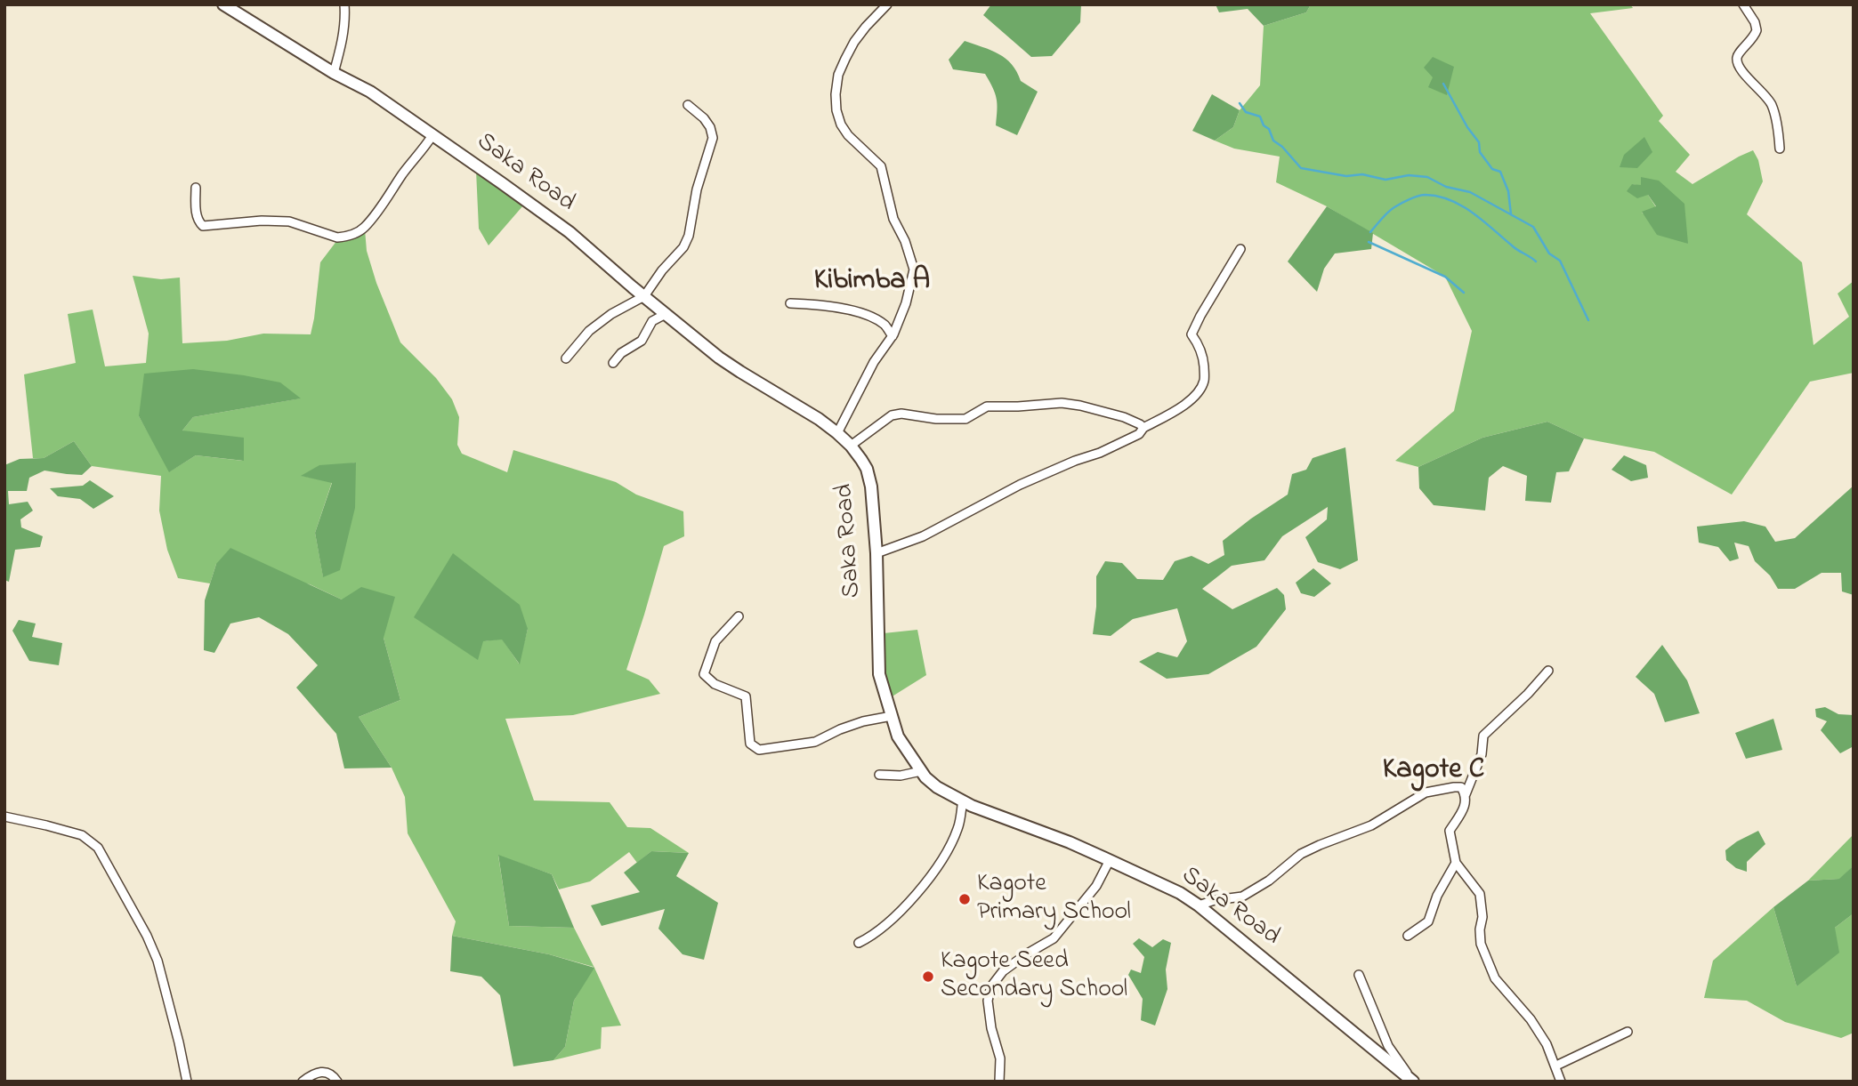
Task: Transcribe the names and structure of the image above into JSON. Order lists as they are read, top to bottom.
{
  "streets": {
    "main road": ["Saka Road"]
  },
  "districts": ["Kibimba A", "Kagote C"],
  "places": ["Kagote Primary School", "Kagote Seed Secondary School"]
}
